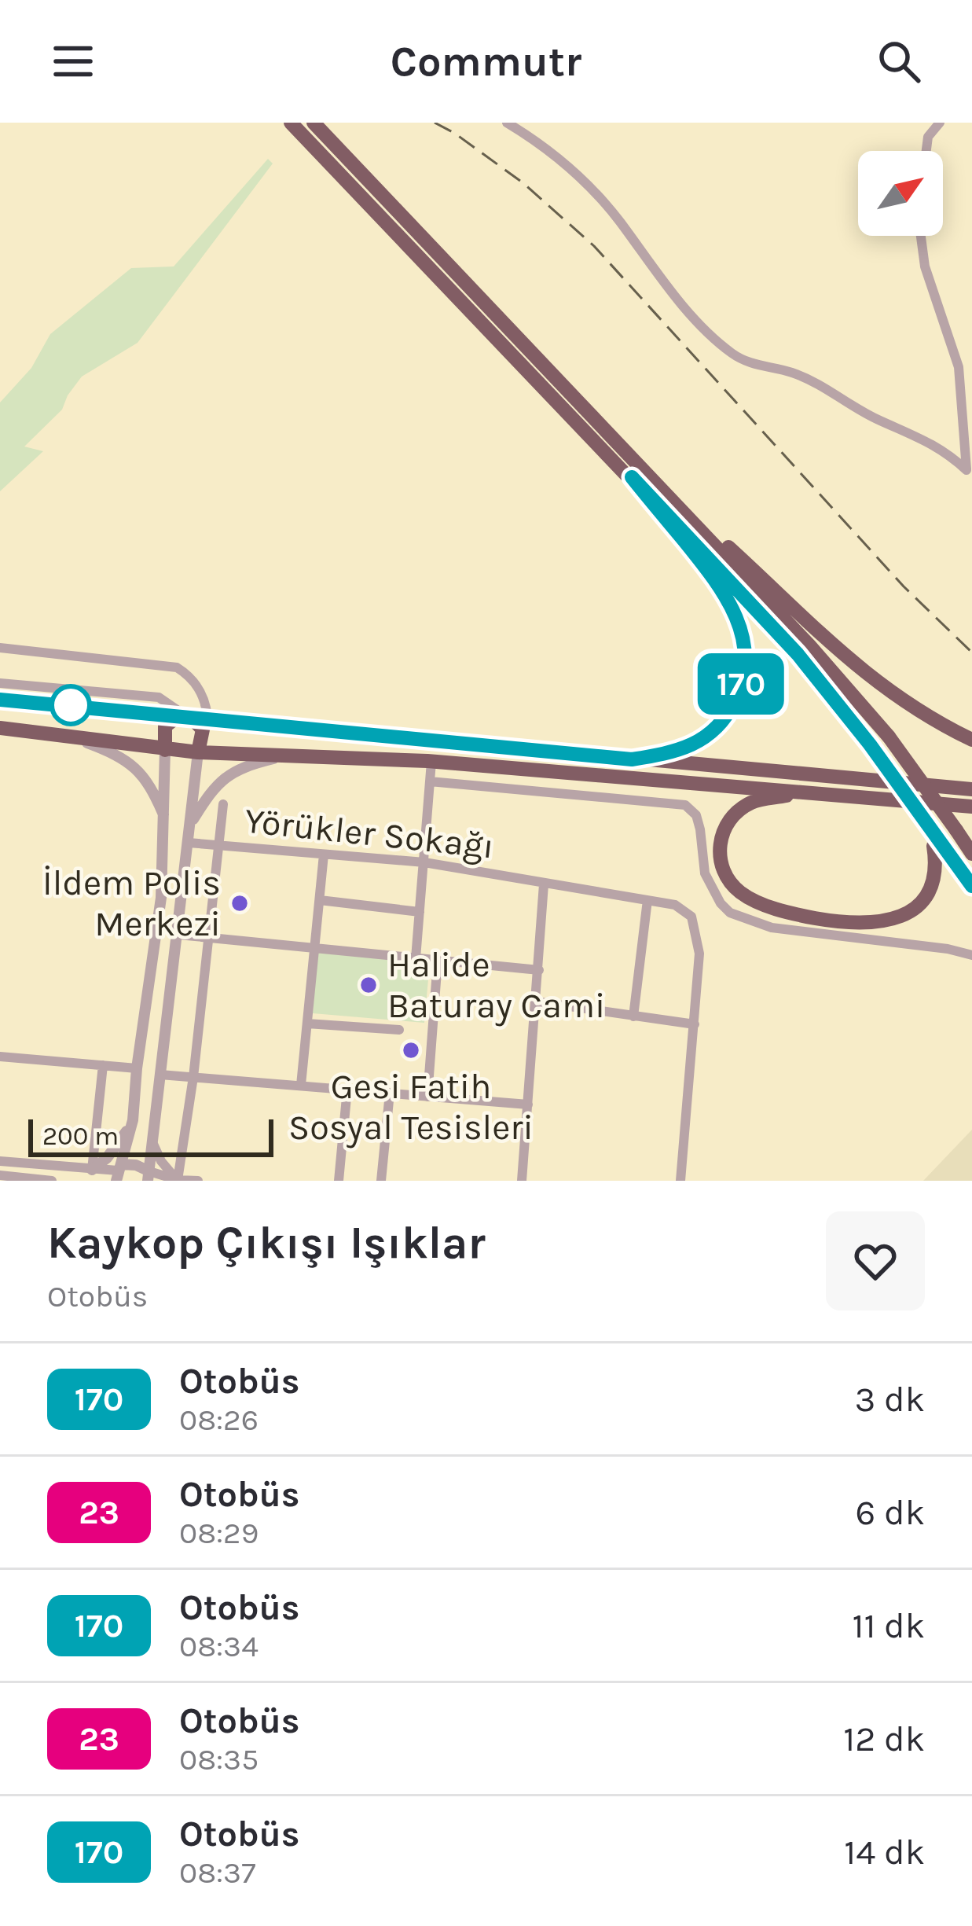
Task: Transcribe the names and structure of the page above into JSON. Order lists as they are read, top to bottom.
{
  "streets": {
    "street": ["Yörükler Sokağı"]
  },
  "places": ["İldem Polis Merkezi", "Halide Baturay Cami", "Gesi Fatih Sosyal Tesisleri"],
  "lines": ["bus line 170"],
  "scale_bar": "200 m",
  "north": "top right",
  "page": {
    "header": "Commutr",
    "on_map": "170",
    "scale": "200 m",
    "heading": ["Kaykop Çıkışı Işıklar", "Otobüs"],
    "list": [
      {
        "mark": "170",
        "name": "Otobüs",
        "note": "08:26",
        "value": "3 dk"
      },
      {
        "mark": "23",
        "name": "Otobüs",
        "note": "08:29",
        "value": "6 dk"
      },
      {
        "mark": "170",
        "name": "Otobüs",
        "note": "08:34",
        "value": "11 dk"
      },
      {
        "mark": "23",
        "name": "Otobüs",
        "note": "08:35",
        "value": "12 dk"
      },
      {
        "mark": "170",
        "name": "Otobüs",
        "note": "08:37",
        "value": "14 dk"
      }
    ]
  }
}
